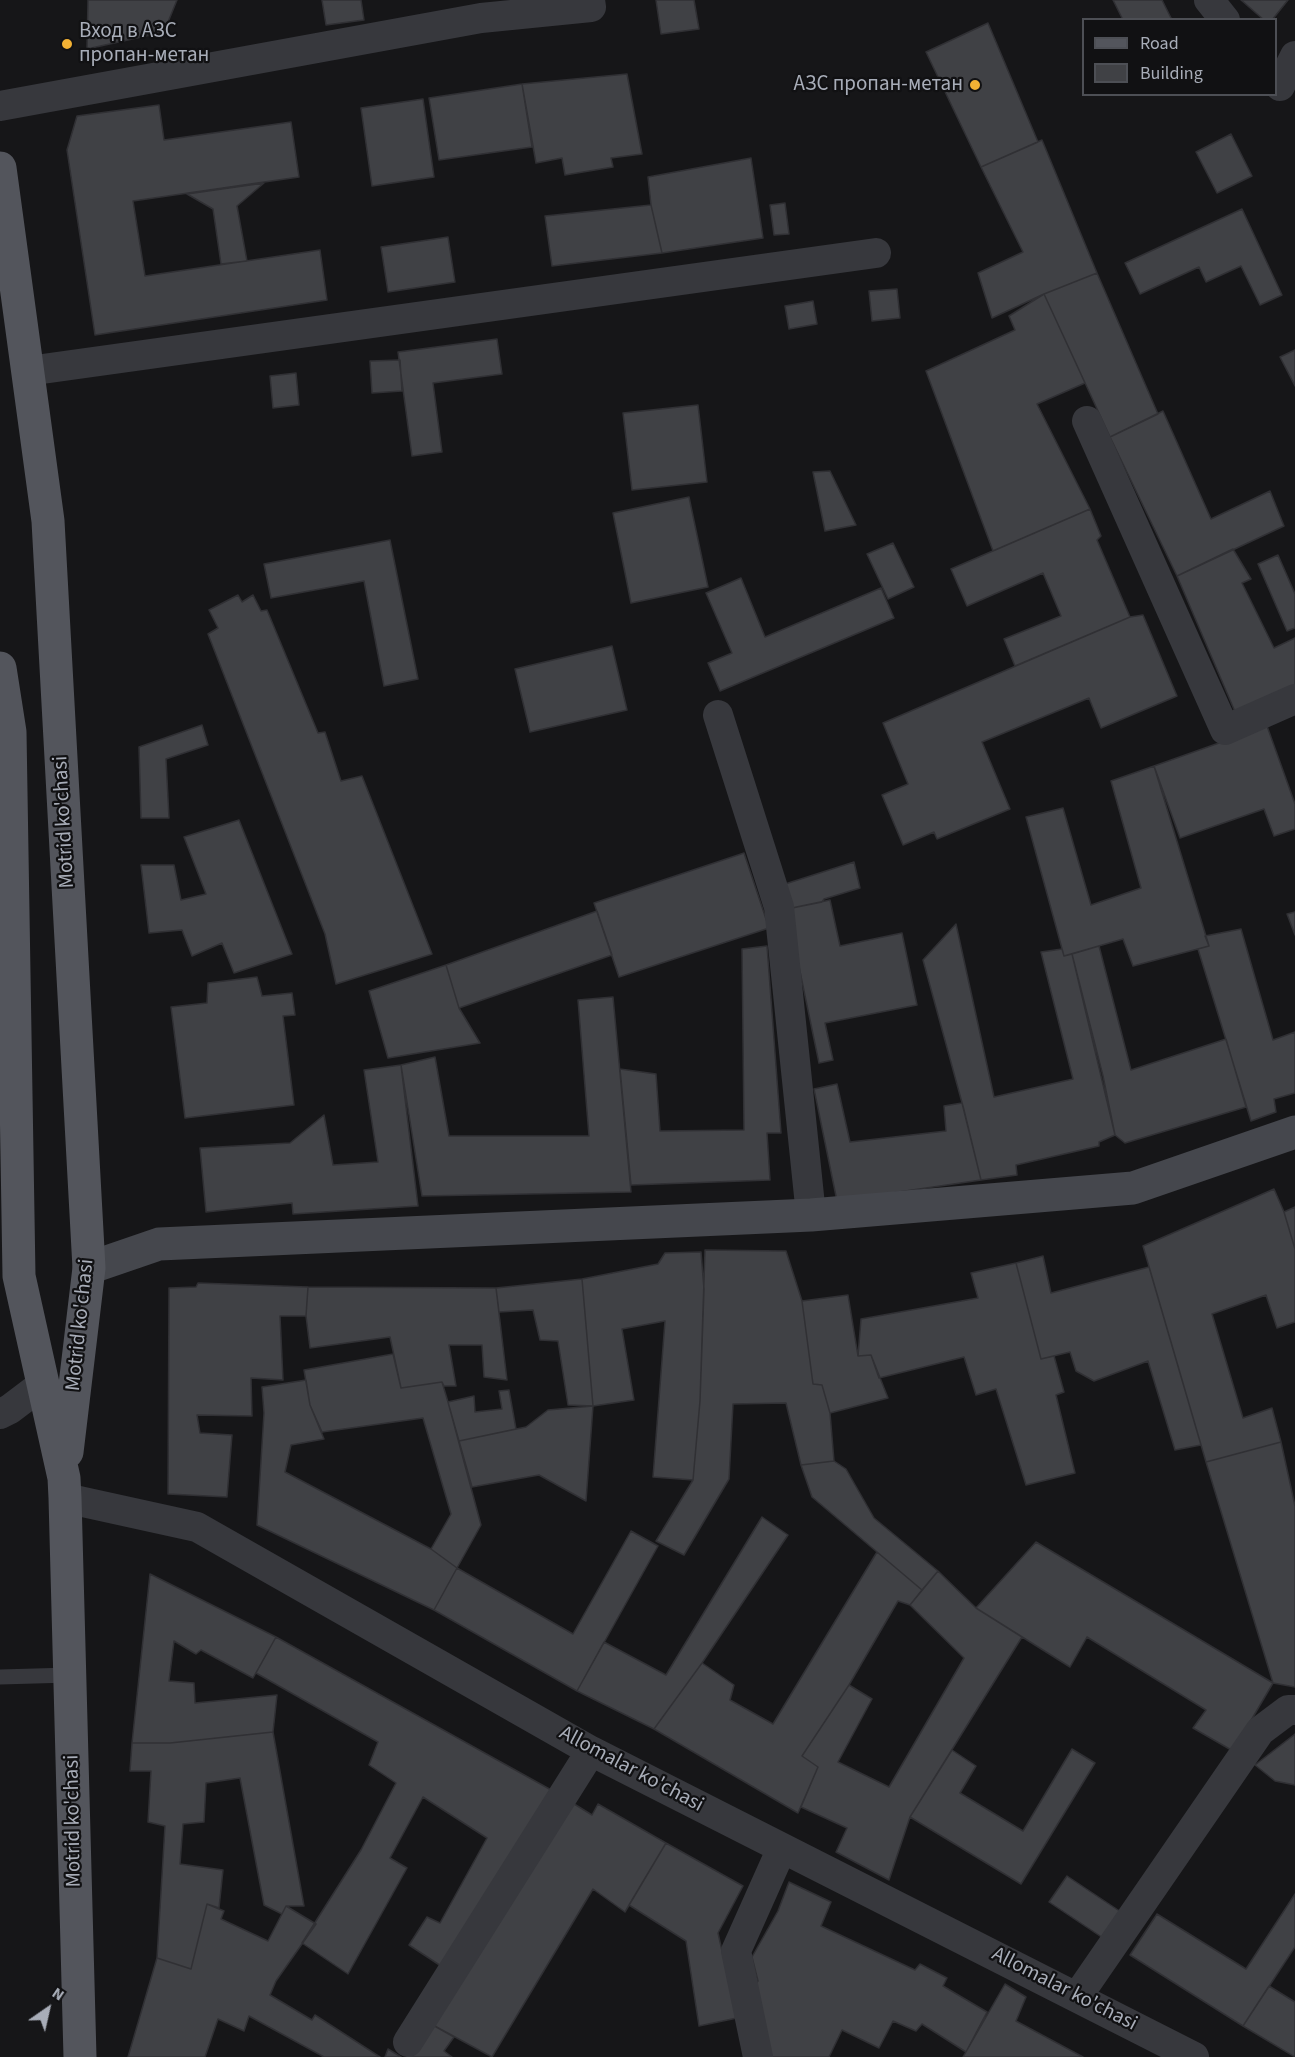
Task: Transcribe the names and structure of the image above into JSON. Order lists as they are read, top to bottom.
{
  "streets": {
    "main road": ["Motrid ko'chasi"],
    "street": ["Allomalar ko'chasi"]
  },
  "crossings": [
    ["Motrid ko'chasi", "Allomalar ko'chasi"]
  ],
  "places": ["Вход в АЗС пропан-метан", "АЗС пропан-метан"],
  "legend": ["Road", "Building"],
  "north": "top right"
}
